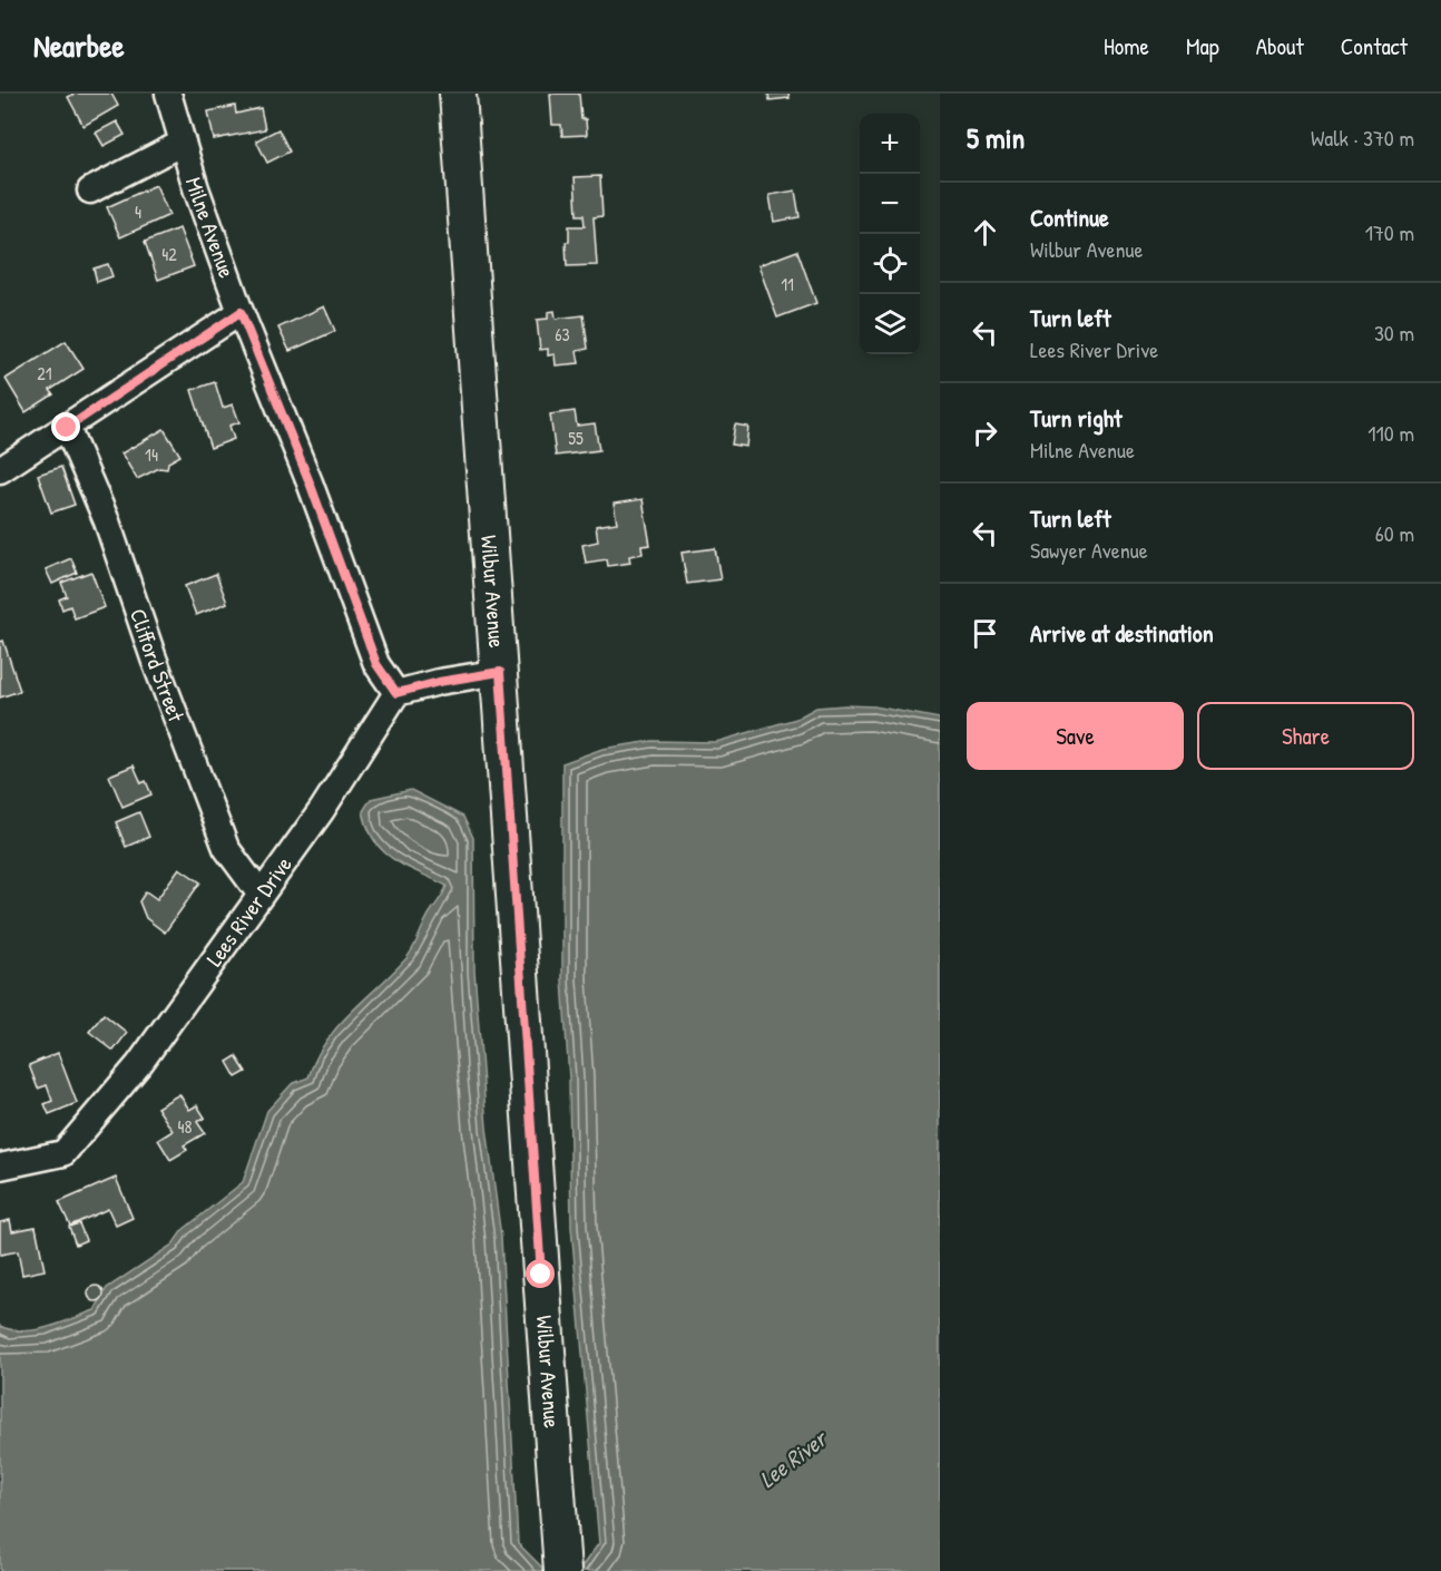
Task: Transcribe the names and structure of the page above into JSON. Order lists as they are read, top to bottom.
{
  "streets": {
    "main road": ["Wilbur Avenue"],
    "street": ["Milne Avenue", "Clifford Street", "Lees River Drive"]
  },
  "crossings": [
    ["Milne Avenue", "Lees River Drive"],
    ["Clifford Street", "Lees River Drive"]
  ],
  "water": ["Lee River"],
  "house_numbers": [
    "4",
    "42",
    "11",
    "63",
    "21",
    "55",
    "14",
    "48"
  ],
  "page": {
    "header": "Nearbee",
    "nav": [
      "Home",
      "Map",
      "About",
      "Contact"
    ],
    "heading": ["5 min", "Walk · 370 m"],
    "map_buttons": ["+", "−"],
    "list": [
      ["Continue", "Wilbur Avenue", "170 m"],
      ["Turn left", "Lees River Drive", "30 m"],
      ["Turn right", "Milne Avenue", "110 m"],
      ["Turn left", "Sawyer Avenue", "60 m"],
      "Arrive at destination"
    ],
    "buttons": ["Save", "Share"]
  }
}
